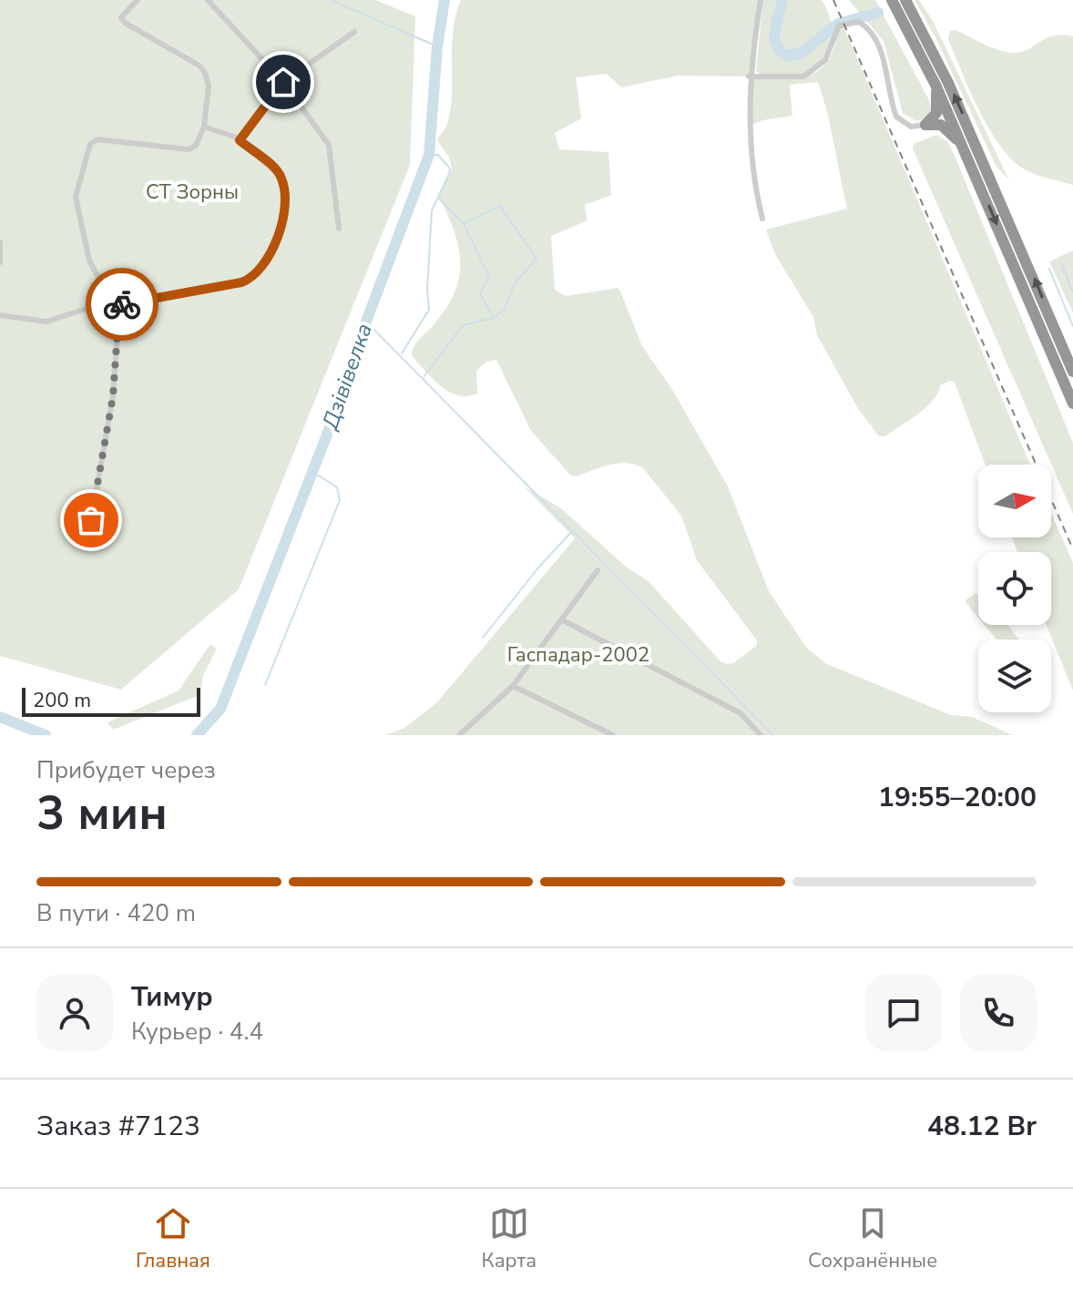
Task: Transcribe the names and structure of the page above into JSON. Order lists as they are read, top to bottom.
{
  "water": ["Дзівівелка"],
  "parks": ["СТ Зорны", "Гаспадар-2002"],
  "scale_bar": "200 m",
  "north": "right",
  "page": {
    "scale": "200 m",
    "heading": ["3 мин", "Прибудет через", "19:55–20:00"],
    "panel": [
      "Тимур",
      "Курьер · 4.4",
      "Заказ #7123",
      "48.12 Br"
    ],
    "bar": "В пути · 420 m",
    "tabs": ["Главная", "Карта", "Сохранённые"]
  }
}
